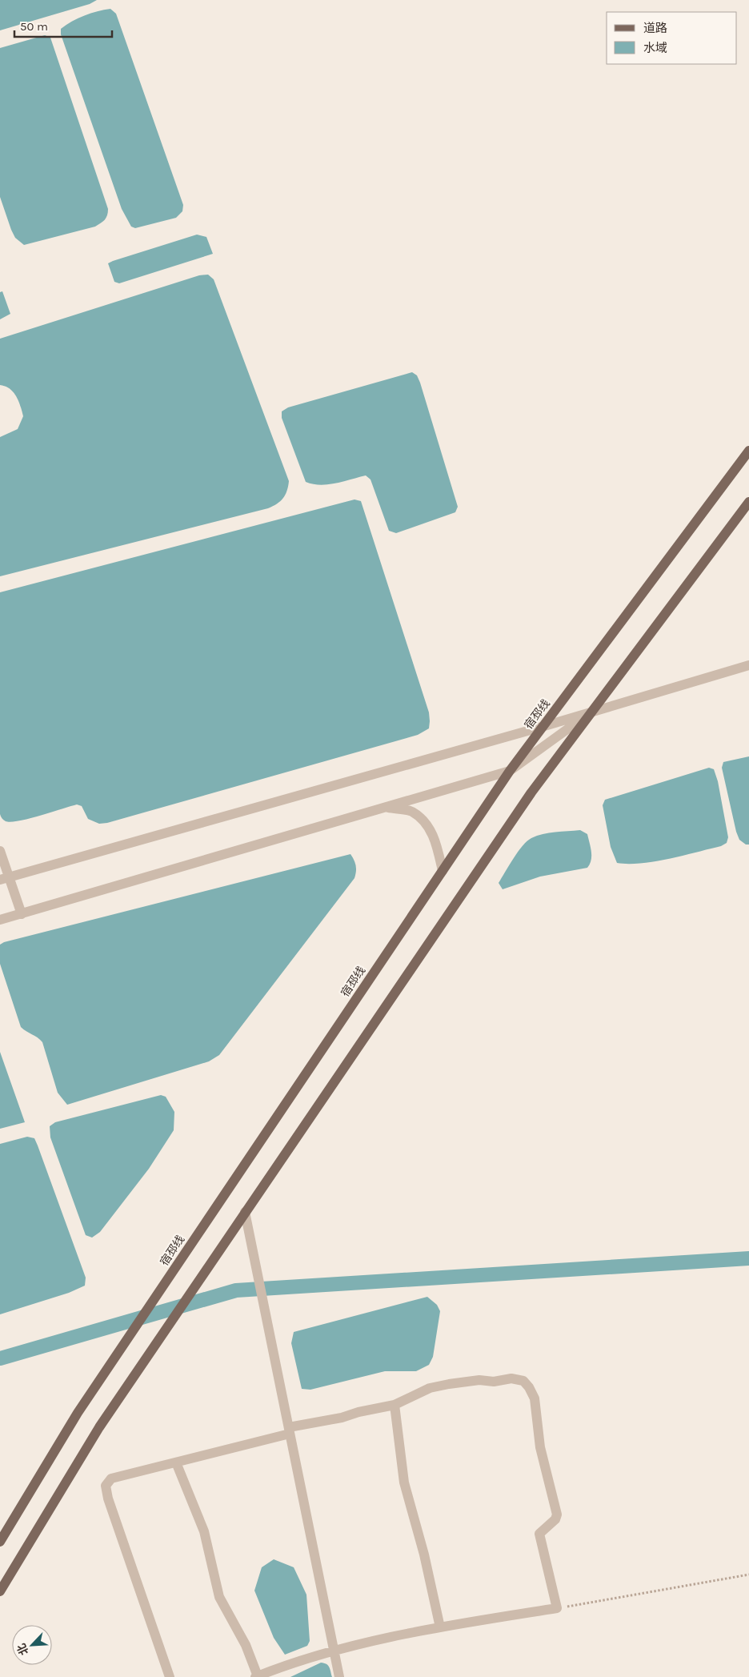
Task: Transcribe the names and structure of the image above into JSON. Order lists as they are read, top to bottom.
{
  "streets": {
    "main road": ["宿邳线"]
  },
  "legend": ["道路", "水域"],
  "scale_bar": "50 m",
  "north": "bottom left"
}
